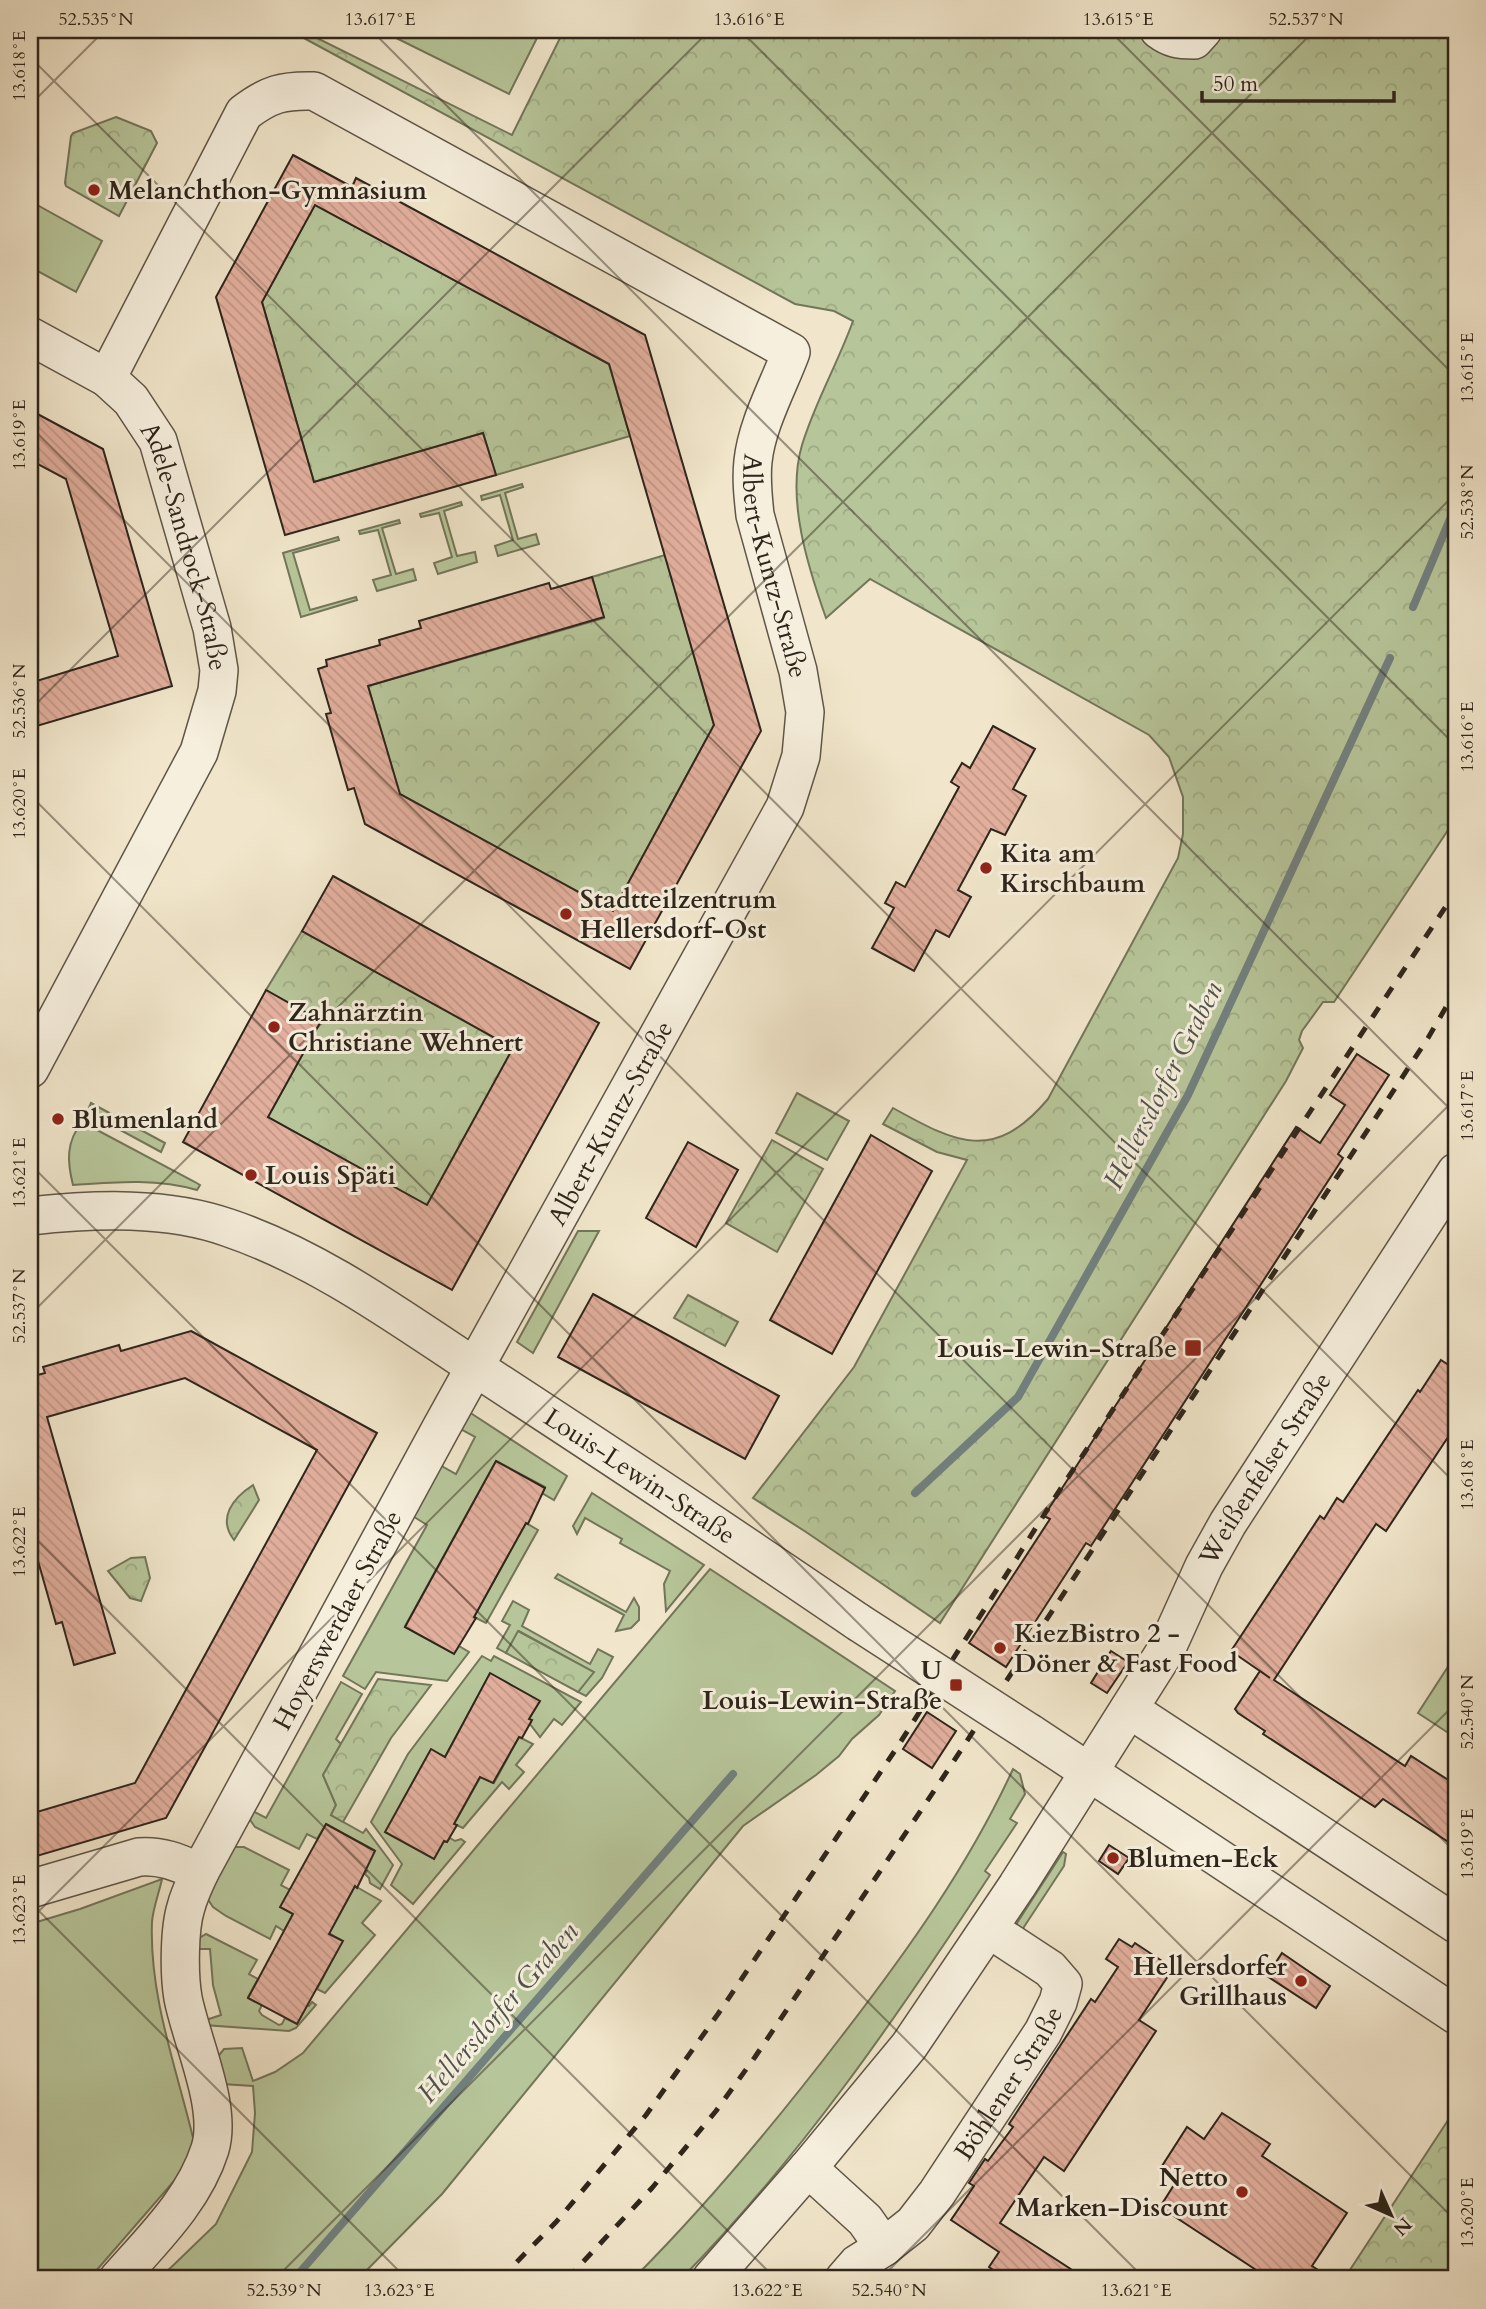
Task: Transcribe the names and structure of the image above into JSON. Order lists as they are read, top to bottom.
{
  "streets": {
    "street": [
      "Adele-Sandrock-Straße",
      "Albert-Kuntz-Straße",
      "Weißenfelser Straße",
      "Louis-Lewin-Straße",
      "Hoyerswerdaer Straße",
      "Böhlener Straße"
    ]
  },
  "crossings": [
    ["Adele-Sandrock-Straße", "Albert-Kuntz-Straße"],
    ["Albert-Kuntz-Straße", "Louis-Lewin-Straße"],
    ["Albert-Kuntz-Straße", "Hoyerswerdaer Straße"],
    ["Weißenfelser Straße", "Louis-Lewin-Straße"],
    ["Louis-Lewin-Straße", "Hoyerswerdaer Straße"]
  ],
  "water": ["Hellersdorfer Graben"],
  "places": {
    "other": [
      "Melanchthon-Gymnasium",
      "Kita am Kirschbaum",
      "Stadtteilzentrum Hellersdorf-Ost",
      "Zahnärztin Christiane Wehnert",
      "Blumenland",
      "Louis Späti",
      "KiezBistro 2 - Döner & Fast Food",
      "Blumen-Eck",
      "Hellersdorfer Grillhaus",
      "Netto Marken-Discount"
    ],
    "transit": ["Louis-Lewin-Straße", "U Louis-Lewin-Straße"]
  },
  "scale_bar": "50 m",
  "north": "bottom right",
  "coordinates": [
    "52.535°N",
    "13.617°E",
    "13.616°E",
    "13.615°E",
    "52.537°N",
    "13.618°E",
    "13.619°E",
    "52.538°N",
    "52.536°N",
    "13.620°E",
    "13.621°E",
    "13.622°E",
    "52.540°N",
    "13.623°E",
    "52.539°N"
  ]
}
